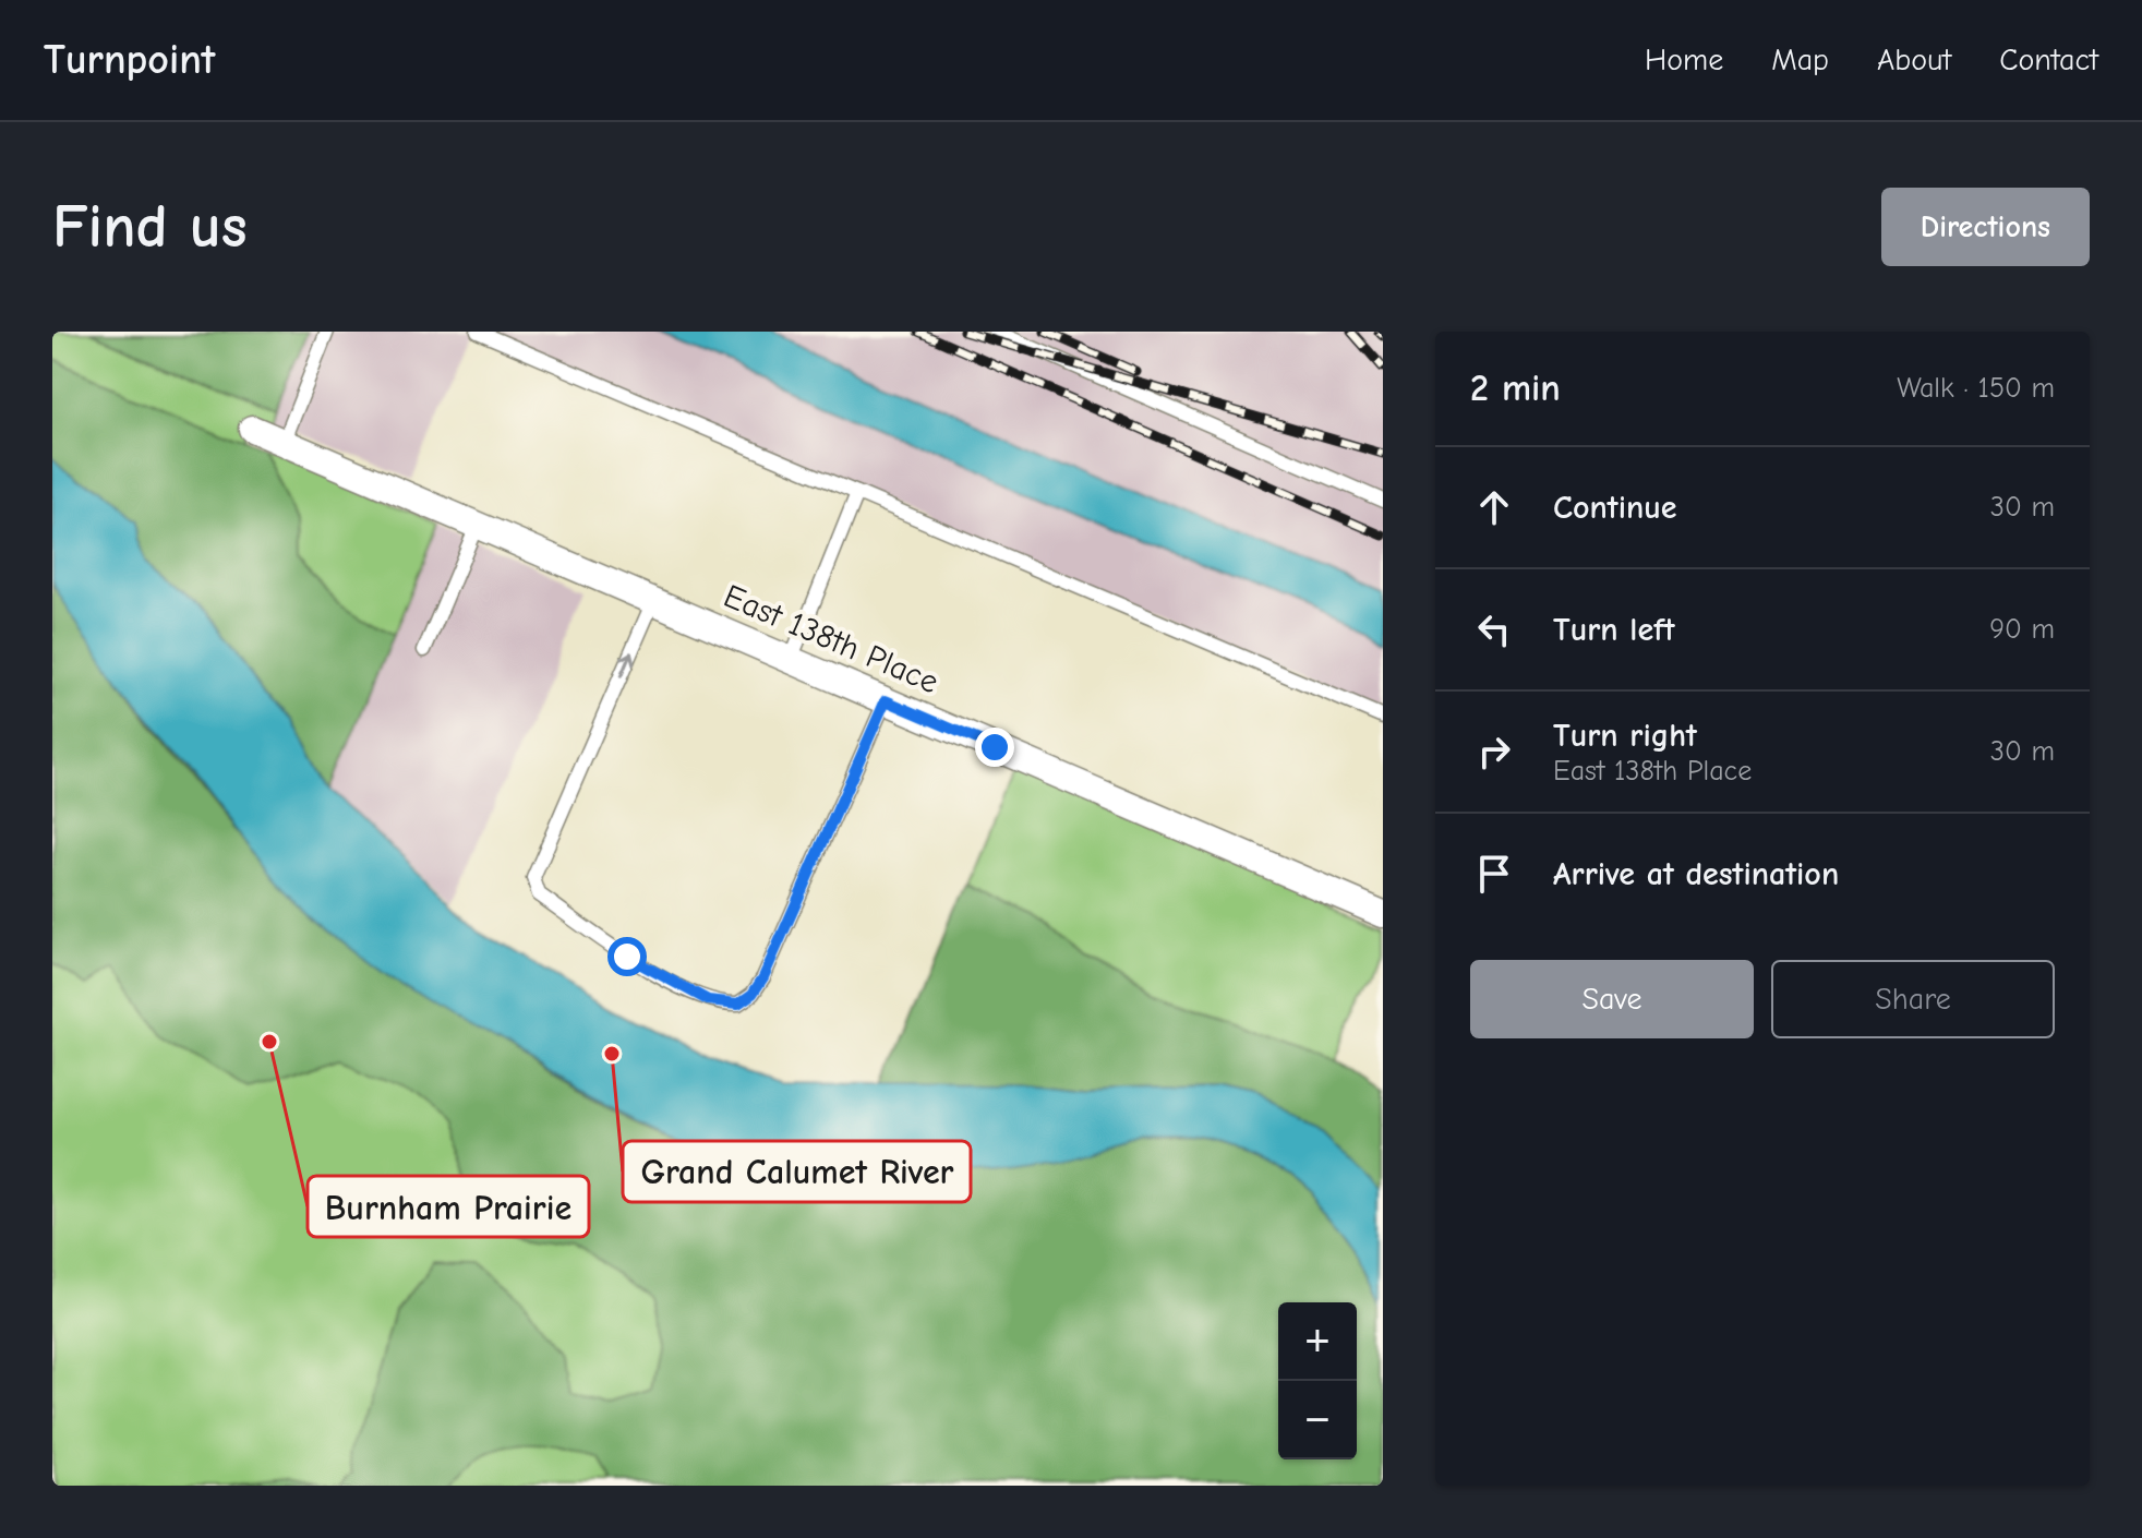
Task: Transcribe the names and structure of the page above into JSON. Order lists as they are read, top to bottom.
{
  "streets": {
    "street": ["East 138th Place"]
  },
  "places": ["Burnham Prairie", "Grand Calumet River"],
  "page": {
    "header": "Turnpoint",
    "nav": [
      "Home",
      "Map",
      "About",
      "Contact"
    ],
    "buttons": [
      "Directions",
      ["Save", "Share"]
    ],
    "title": "Find us",
    "heading": ["2 min", "Walk · 150 m"],
    "list": [
      ["Continue", "30 m"],
      ["Turn left", "90 m"],
      ["Turn right", "East 138th Place", "30 m"],
      "Arrive at destination"
    ],
    "map_buttons": ["+", "−"]
  }
}
